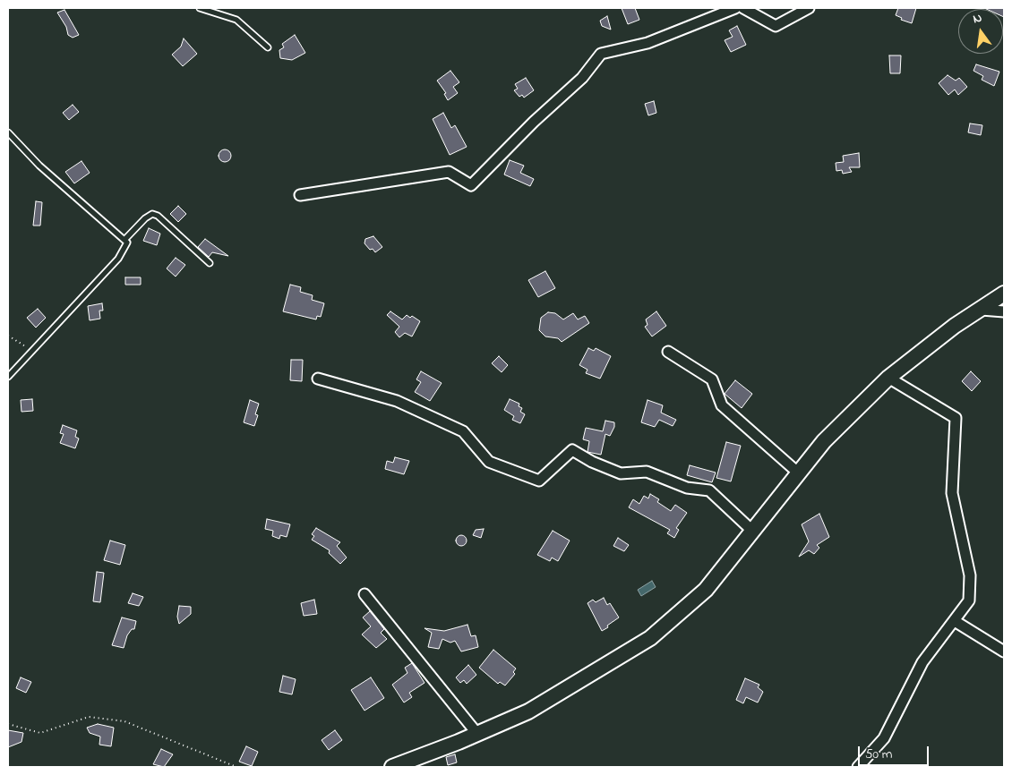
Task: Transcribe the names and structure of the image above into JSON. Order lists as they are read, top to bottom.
{
  "scale_bar": "50 m",
  "north": "top"
}
